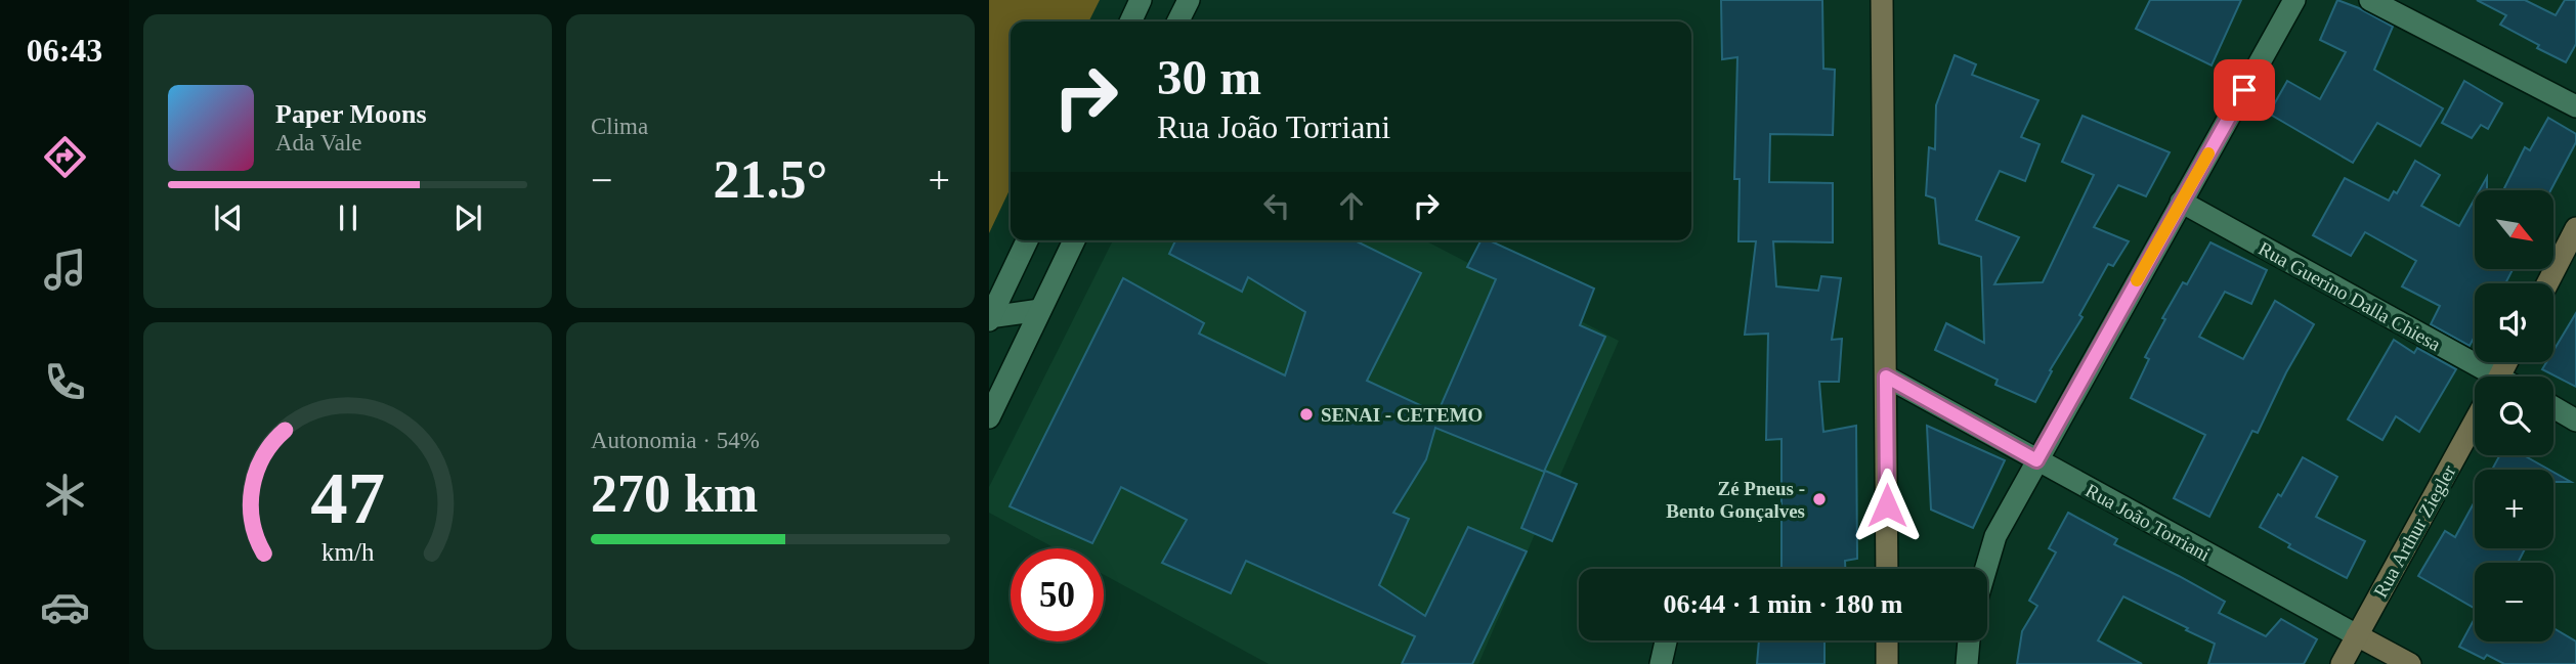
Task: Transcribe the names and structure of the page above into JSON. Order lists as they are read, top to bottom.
{
  "streets": {
    "main road": ["Rua João Torriani", "Rua Arthur Ziegler"],
    "street": ["Rua Guerino Dalla Chiesa"]
  },
  "crossings": [
    ["Rua João Torriani", "Rua Arthur Ziegler"]
  ],
  "places": ["SENAI - CETEMO", "Zé Pneus - Bento Gonçalves"],
  "north": "bottom right",
  "page": {
    "tabs": "06:43",
    "tile": [
      "Clima",
      ["Autonomia · 54%", "270 km"]
    ],
    "turn": ["30 m", "Rua João Torriani"],
    "song": ["Paper Moons", "Ada Vale"],
    "heat": ["−", "21.5°", "+"],
    "map_buttons": ["+", "−"],
    "limit": "50",
    "trip": "06:44 · 1 min · 180 m",
    "gauge": ["47", "km/h"]
  }
}
